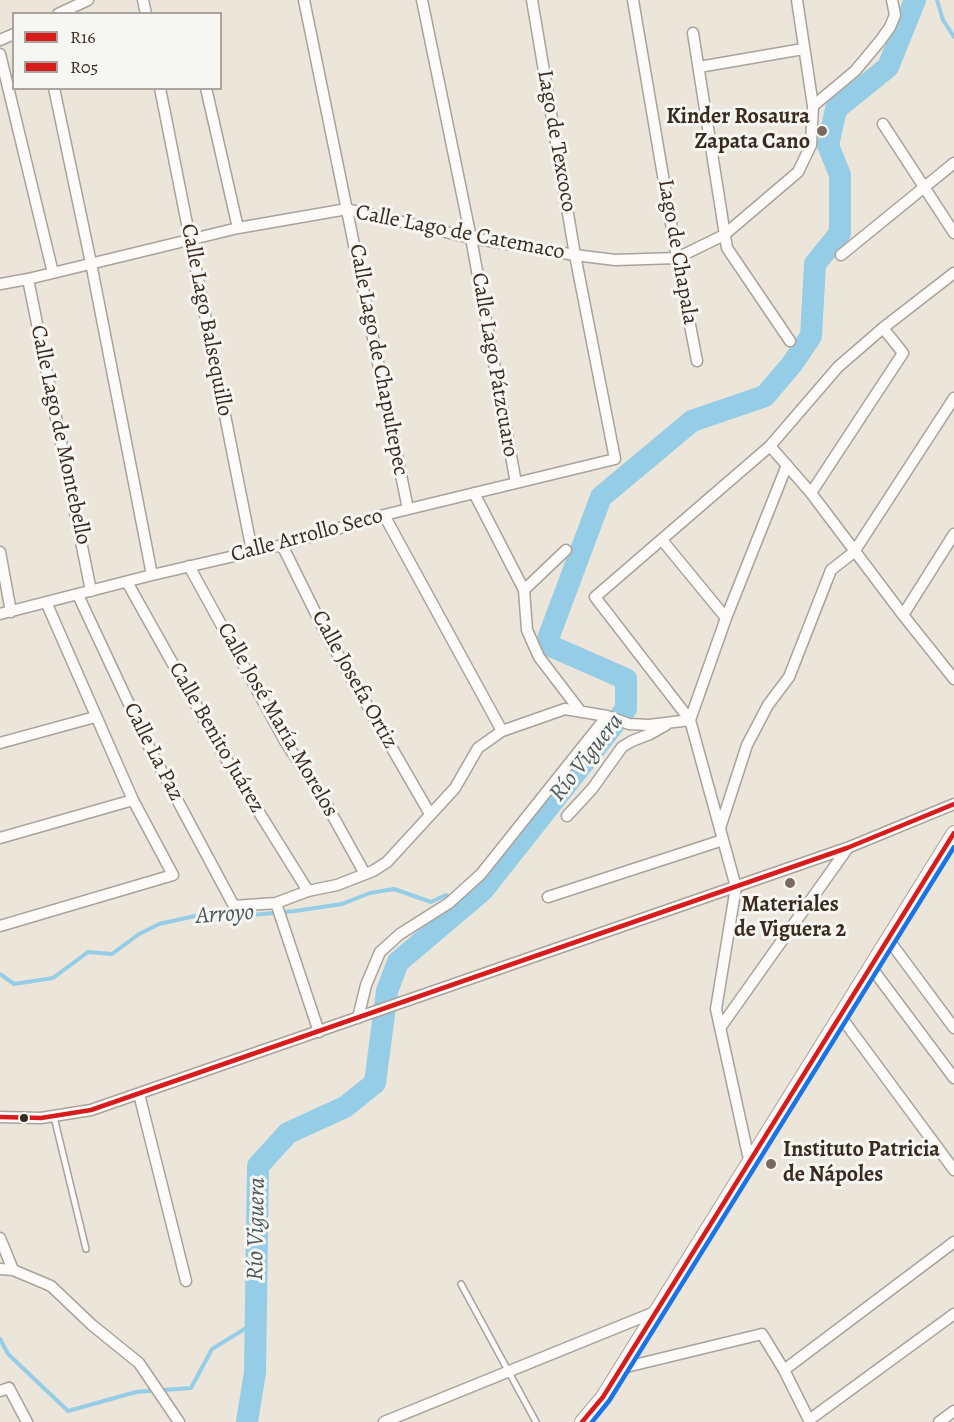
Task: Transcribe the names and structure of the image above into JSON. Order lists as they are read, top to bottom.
{
  "streets": {
    "street": [
      "Lago de Texcoco",
      "Calle Lago de Catemaco",
      "Lago de Chapala",
      "Calle Lago Balsequillo",
      "Calle Lago de Chapultepec",
      "Calle Lago Pátzcuaro",
      "Calle Lago de Montebello",
      "Calle Arrollo Seco",
      "Calle Josefa Ortiz",
      "Calle José María Morelos",
      "Calle Benito Juárez",
      "Calle La Paz"
    ]
  },
  "crossings": [
    ["Lago de Texcoco", "Calle Lago de Catemaco"],
    ["Lago de Texcoco", "Calle Arrollo Seco"],
    ["Calle Lago de Catemaco", "Lago de Chapala"],
    ["Calle Lago de Catemaco", "Calle Lago Balsequillo"],
    ["Calle Lago de Catemaco", "Calle Lago de Chapultepec"],
    ["Calle Lago de Catemaco", "Calle Lago Pátzcuaro"],
    ["Calle Lago de Catemaco", "Calle Lago de Montebello"],
    ["Calle Lago Balsequillo", "Calle Arrollo Seco"],
    ["Calle Lago de Chapultepec", "Calle Arrollo Seco"],
    ["Calle Lago Pátzcuaro", "Calle Arrollo Seco"],
    ["Calle Lago de Montebello", "Calle Arrollo Seco"],
    ["Calle Arrollo Seco", "Calle Josefa Ortiz"],
    ["Calle Arrollo Seco", "Calle José María Morelos"],
    ["Calle Arrollo Seco", "Calle Benito Juárez"],
    ["Calle Arrollo Seco", "Calle La Paz"]
  ],
  "water": ["Río Viguera", "Arroyo"],
  "places": ["Kinder Rosaura Zapata Cano", "Materiales de Viguera 2", "Instituto Patricia de Nápoles"],
  "lines": ["transit line R16", "transit line R05"],
  "legend": ["R16", "R05"]
}
